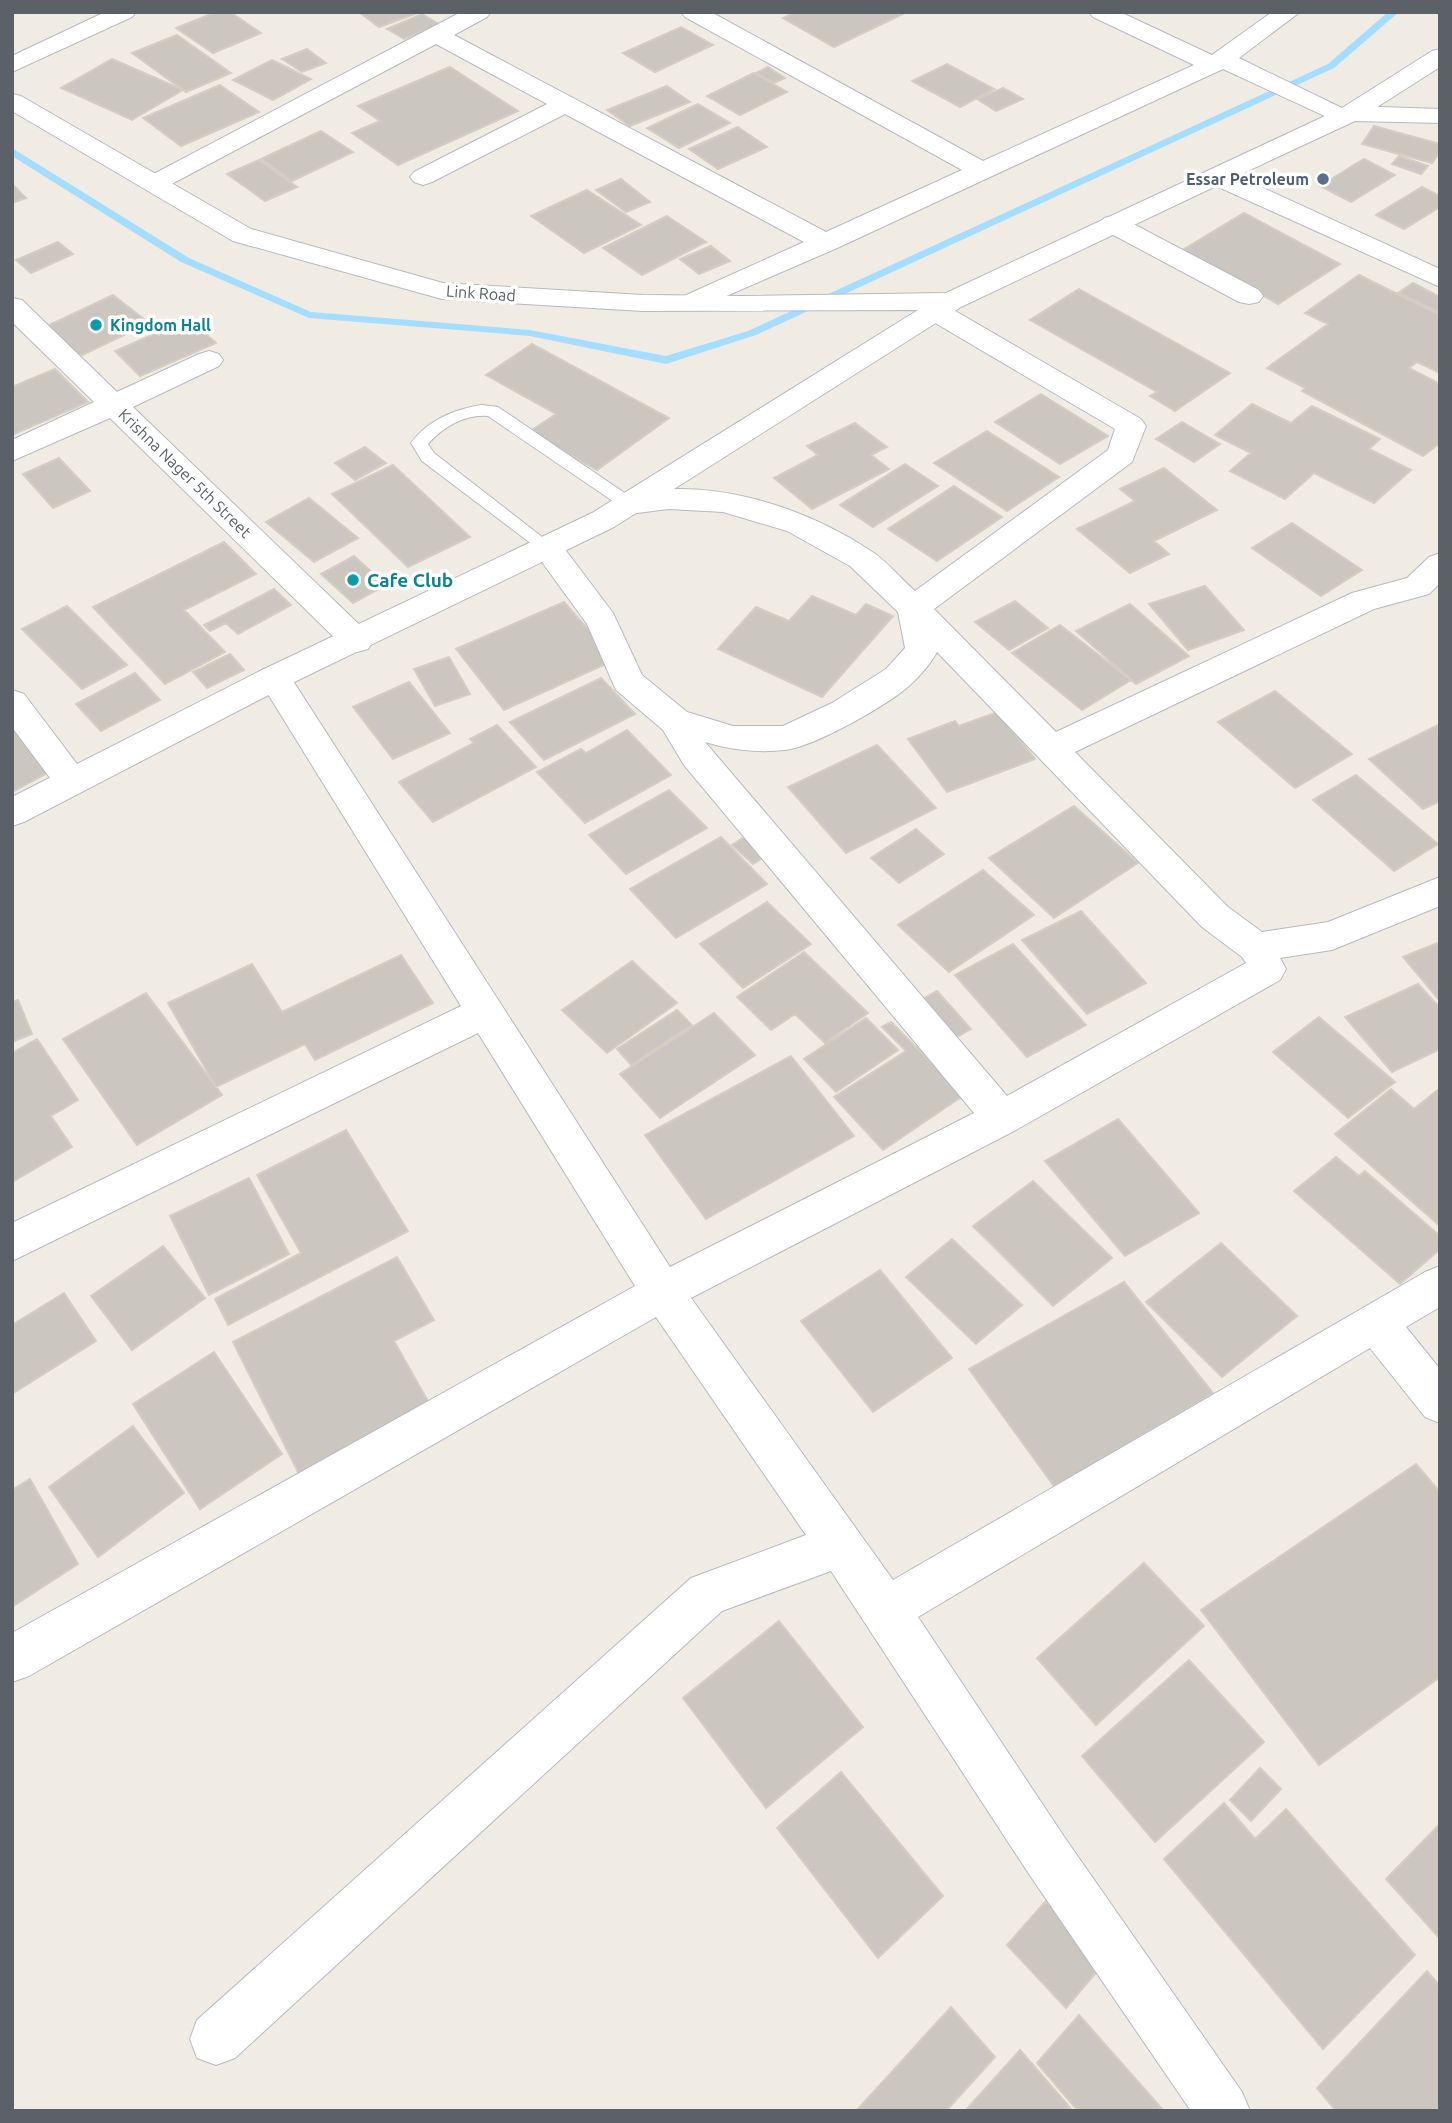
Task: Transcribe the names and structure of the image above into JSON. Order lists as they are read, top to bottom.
{
  "streets": {
    "street": ["Link Road", "Krishna Nager 5th Street"]
  },
  "places": ["Essar Petroleum", "Kingdom Hall", "Cafe Club"]
}
